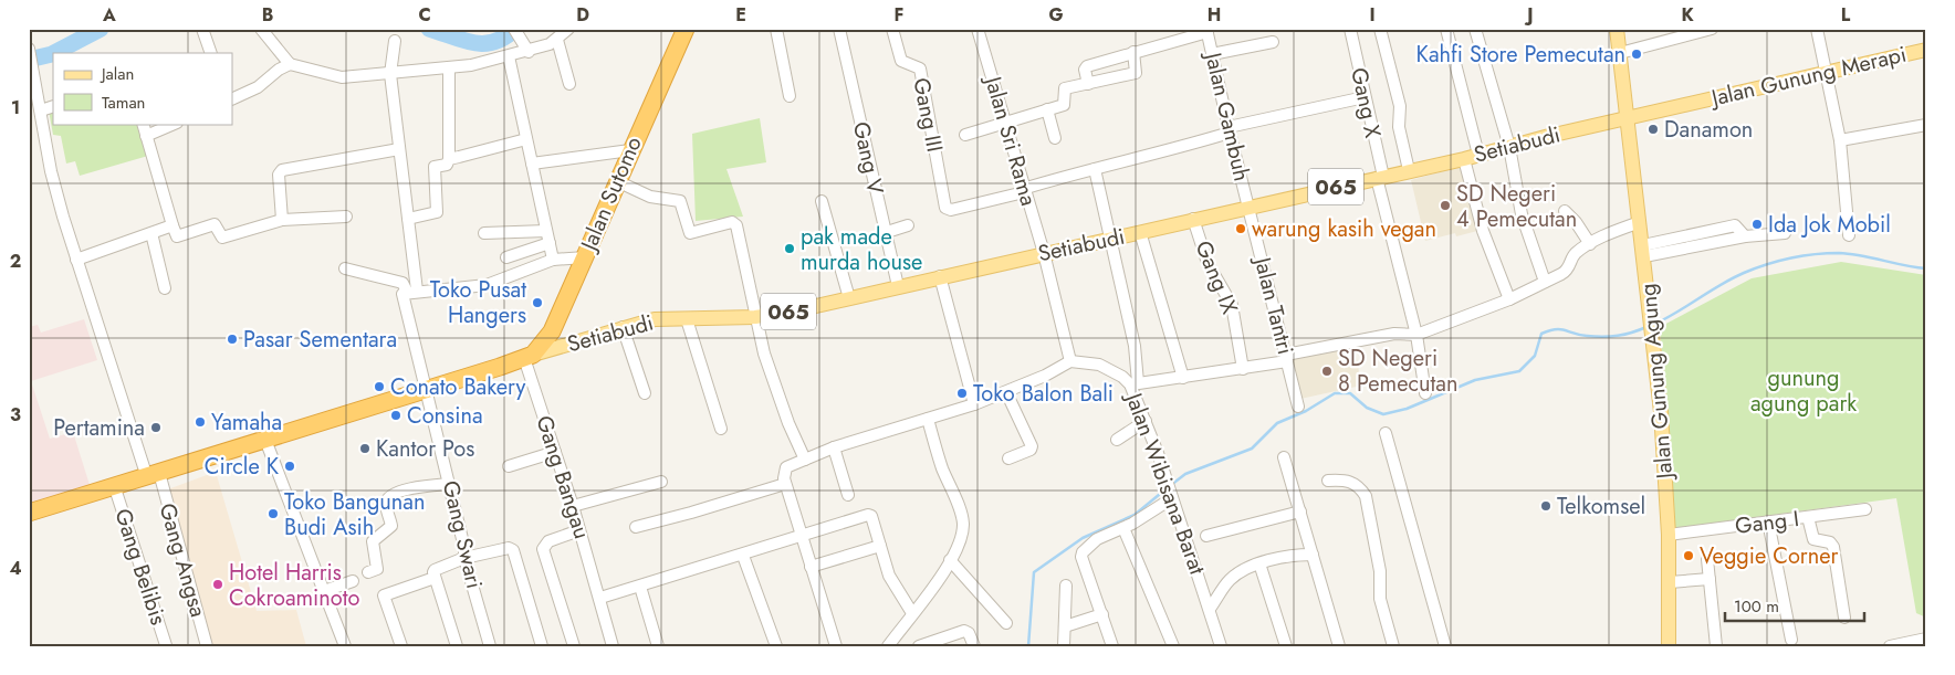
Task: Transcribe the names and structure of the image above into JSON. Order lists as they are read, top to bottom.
{
  "streets": {
    "highway": ["Jalan Sutomo"],
    "main road": [
      "Jalan Gunung Merapi",
      "Setiabudi",
      "065",
      "Jalan Gunung Agung"
    ],
    "street": [
      "Gang X",
      "Gang III",
      "Jalan Gambuh",
      "Jalan Sri Rama",
      "Gang V",
      "Gang IX",
      "Jalan Tantri",
      "Gang Bangau",
      "Jalan Wibisana Barat",
      "Gang I",
      "Gang Swari",
      "Gang Angsa",
      "Gang Belibis"
    ]
  },
  "crossings": [
    ["Jalan Gunung Merapi", "Setiabudi"],
    ["Jalan Gunung Merapi", "Jalan Gunung Agung"],
    ["Gang X", "Setiabudi"],
    ["Gang III", "Jalan Sri Rama"],
    ["Jalan Gambuh", "Setiabudi"],
    ["Jalan Gambuh", "Jalan Tantri"],
    ["Jalan Sri Rama", "Setiabudi"],
    ["Jalan Sri Rama", "Jalan Wibisana Barat"],
    ["Setiabudi", "Gang V"],
    ["Setiabudi", "Jalan Sutomo"],
    ["Setiabudi", "Gang IX"],
    ["Setiabudi", "Jalan Tantri"],
    ["Setiabudi", "Jalan Gunung Agung"],
    ["Setiabudi", "Gang Bangau"],
    ["Jalan Sutomo", "Gang Bangau"],
    ["Jalan Gunung Agung", "Gang I"]
  ],
  "parks": ["gunung agung park"],
  "places": [
    "Kahfi Store Pemecutan",
    "Danamon",
    "SD Negeri 4 Pemecutan",
    "Ida Jok Mobil",
    "warung kasih vegan",
    "pak made murda house",
    "Toko Pusat Hangers",
    "Pasar Sementara",
    "SD Negeri 8 Pemecutan",
    "Conato Bakery",
    "Toko Balon Bali",
    "Consina",
    "Yamaha",
    "Pertamina",
    "Kantor Pos",
    "Circle K",
    "Telkomsel",
    "Toko Bangunan Budi Asih",
    "Veggie Corner",
    "Hotel Harris Cokroaminoto"
  ],
  "legend": ["Jalan", "Taman"],
  "scale_bar": "100 m",
  "grid": {
    "columns": [
      "A",
      "B",
      "C",
      "D",
      "E",
      "F",
      "G",
      "H",
      "I",
      "J",
      "K",
      "L"
    ],
    "rows": [
      "1",
      "2",
      "3",
      "4"
    ]
  }
}
